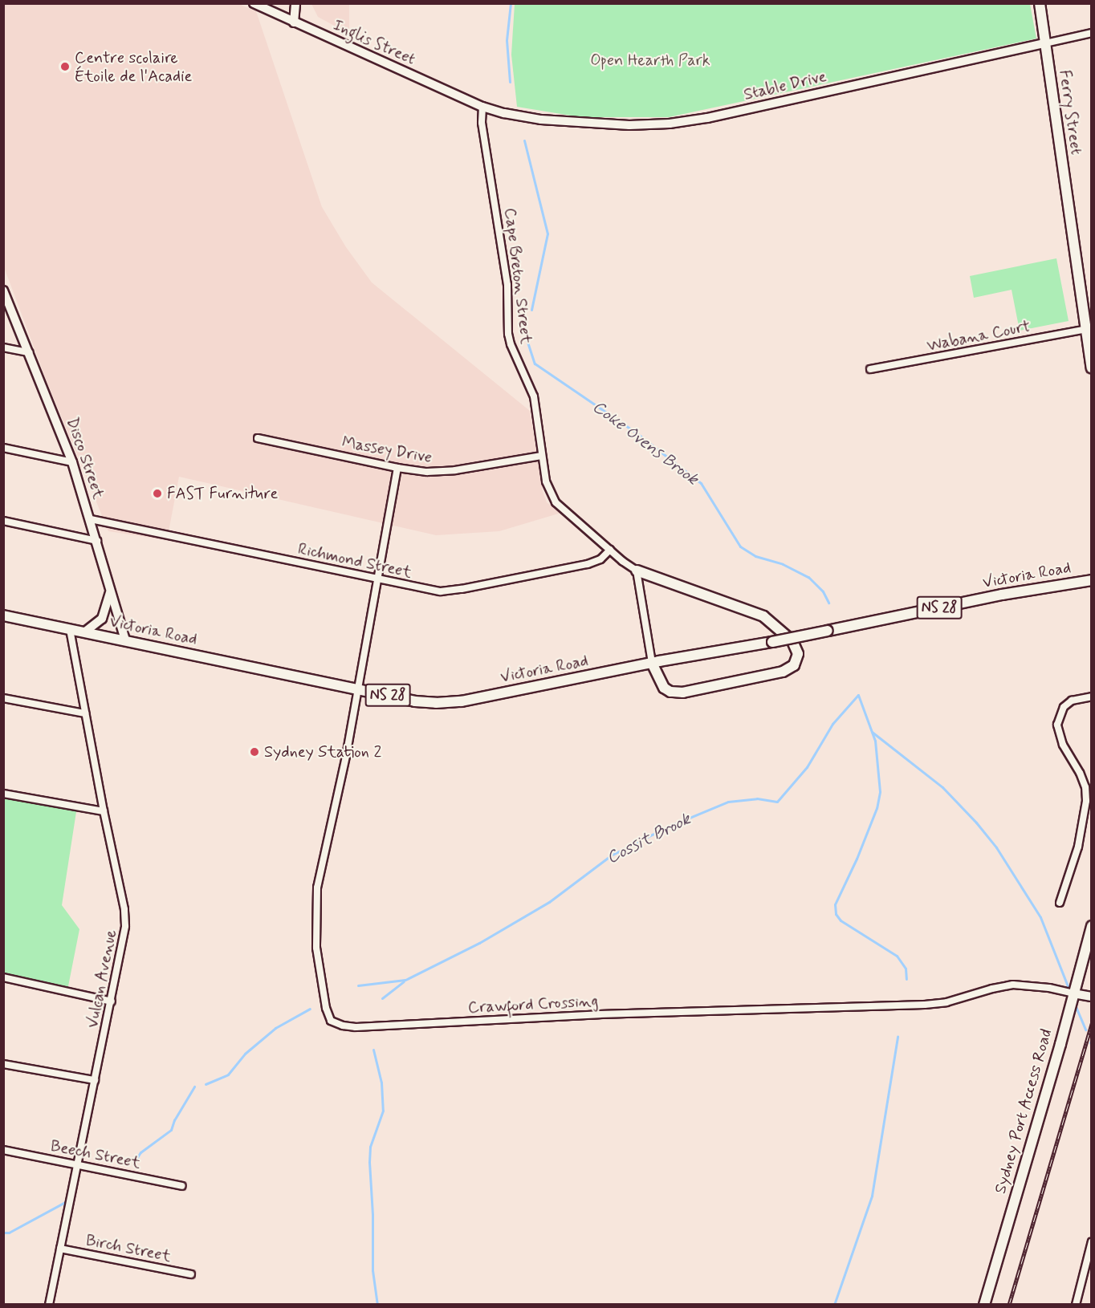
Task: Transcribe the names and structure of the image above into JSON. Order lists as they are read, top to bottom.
{
  "streets": {
    "main road": [
      "Ferry Street",
      "Victoria Road",
      "NS 28",
      "Sydney Port Access Road"
    ],
    "street": [
      "Inglis Street",
      "Stable Drive",
      "Cape Breton Street",
      "Wabana Court",
      "Massey Drive",
      "Disco Street",
      "Richmond Street",
      "Vulcan Avenue",
      "Crawford Crossing",
      "Beech Street",
      "Birch Street"
    ]
  },
  "crossings": [
    ["Inglis Street", "Stable Drive"],
    ["Inglis Street", "Cape Breton Street"],
    ["Stable Drive", "Ferry Street"],
    ["Stable Drive", "Cape Breton Street"],
    ["Ferry Street", "Wabana Court"],
    ["Cape Breton Street", "Massey Drive"],
    ["Cape Breton Street", "Richmond Street"],
    ["Disco Street", "Richmond Street"],
    ["Disco Street", "Victoria Road"],
    ["Victoria Road", "Vulcan Avenue"],
    ["Victoria Road", "Crawford Crossing"],
    ["Vulcan Avenue", "Beech Street"],
    ["Vulcan Avenue", "Birch Street"],
    ["Crawford Crossing", "Sydney Port Access Road"]
  ],
  "water": ["Coke Ovens Brook", "Cossit Brook"],
  "parks": ["Open Hearth Park"],
  "places": ["Centre scolaire Étoile de l'Acadie", "FAST Furniture", "Sydney Station 2"]
}
